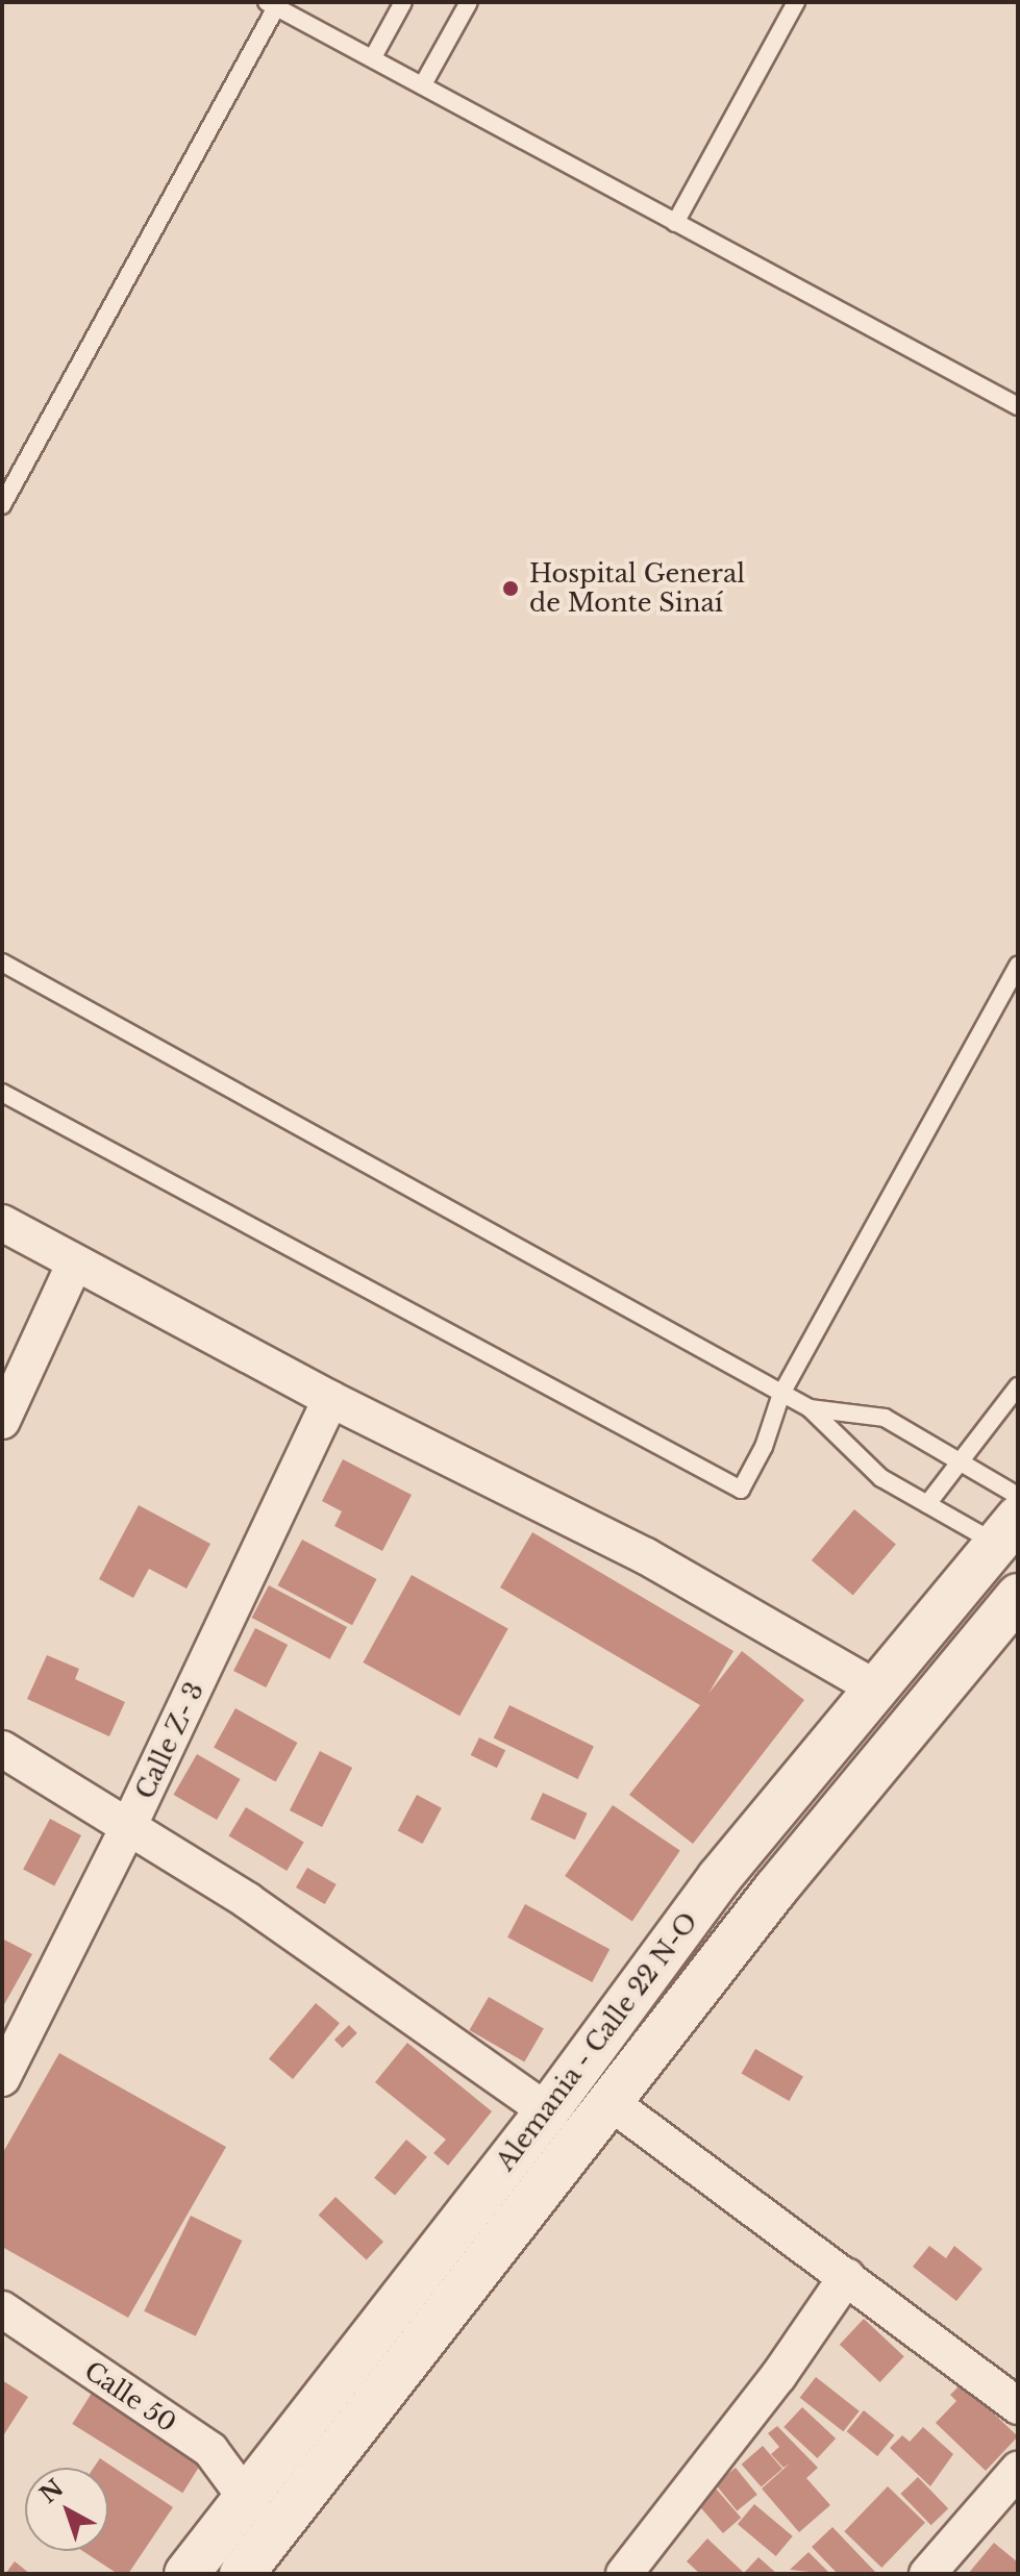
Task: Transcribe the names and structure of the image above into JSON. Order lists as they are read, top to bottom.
{
  "streets": {
    "street": ["Calle Z- 3", "Alemania - Calle 22 N-O", "Calle 50"]
  },
  "crossings": [
    ["Alemania - Calle 22 N-O", "Calle 50"]
  ],
  "places": ["Hospital General de Monte Sinaí"],
  "north": "top left"
}
